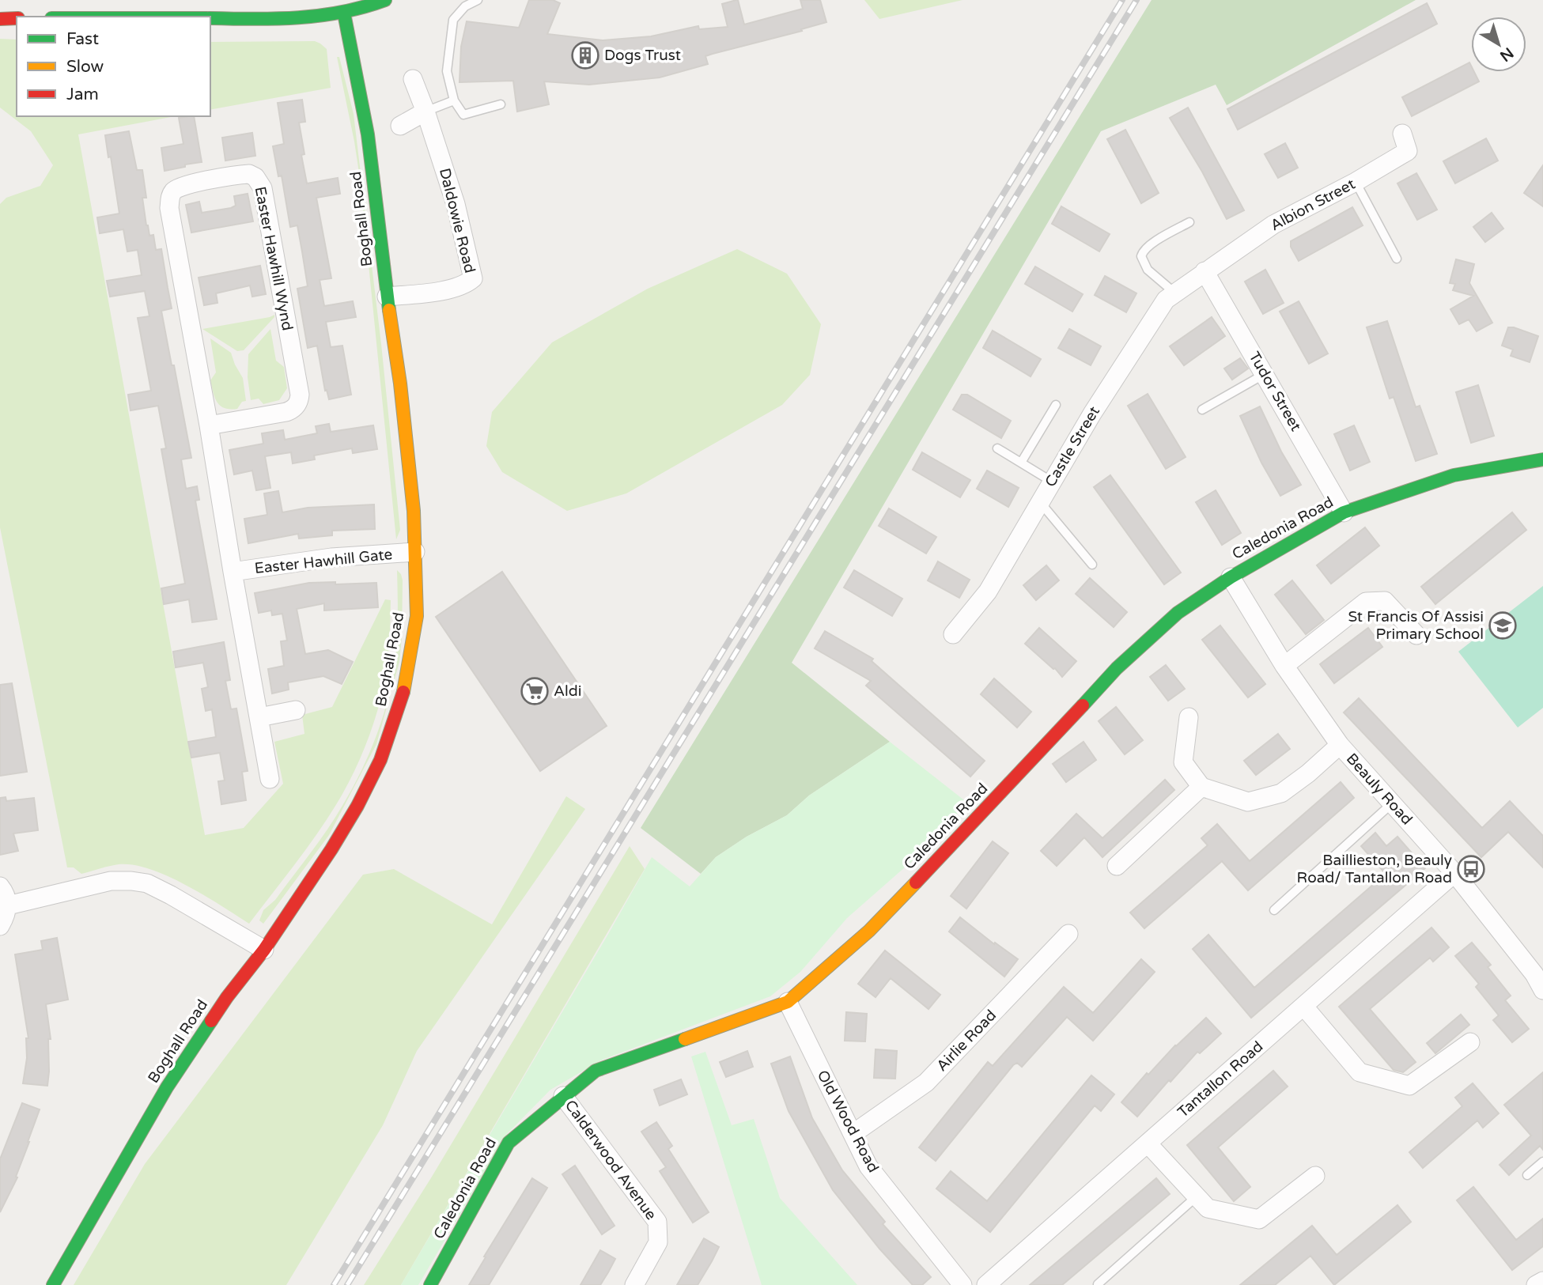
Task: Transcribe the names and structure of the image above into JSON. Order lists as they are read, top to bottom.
{
  "streets": {
    "street": [
      "Albion Street",
      "Boghall Road",
      "Daldowie Road",
      "Easter Hawhill Wynd",
      "Tudor Street",
      "Castle Street",
      "Caledonia Road",
      "Easter Hawhill Gate",
      "Beauly Road",
      "Airlie Road",
      "Tantallon Road",
      "Old Wood Road",
      "Calderwood Avenue"
    ]
  },
  "crossings": [
    ["Albion Street", "Tudor Street"],
    ["Albion Street", "Castle Street"],
    ["Boghall Road", "Daldowie Road"],
    ["Boghall Road", "Easter Hawhill Gate"],
    ["Easter Hawhill Wynd", "Easter Hawhill Gate"],
    ["Tudor Street", "Castle Street"],
    ["Tudor Street", "Caledonia Road"],
    ["Caledonia Road", "Beauly Road"],
    ["Caledonia Road", "Old Wood Road"],
    ["Caledonia Road", "Calderwood Avenue"],
    ["Beauly Road", "Tantallon Road"],
    ["Airlie Road", "Old Wood Road"]
  ],
  "places": {
    "building": ["Dogs Trust"],
    "school or university": ["St Francis Of Assisi Primary School"],
    "supermarket": ["Aldi"],
    "bus stop": ["Baillieston, Beauly Road/ Tantallon Road"]
  },
  "legend": ["Fast", "Slow", "Jam"],
  "north": "bottom right"
}
